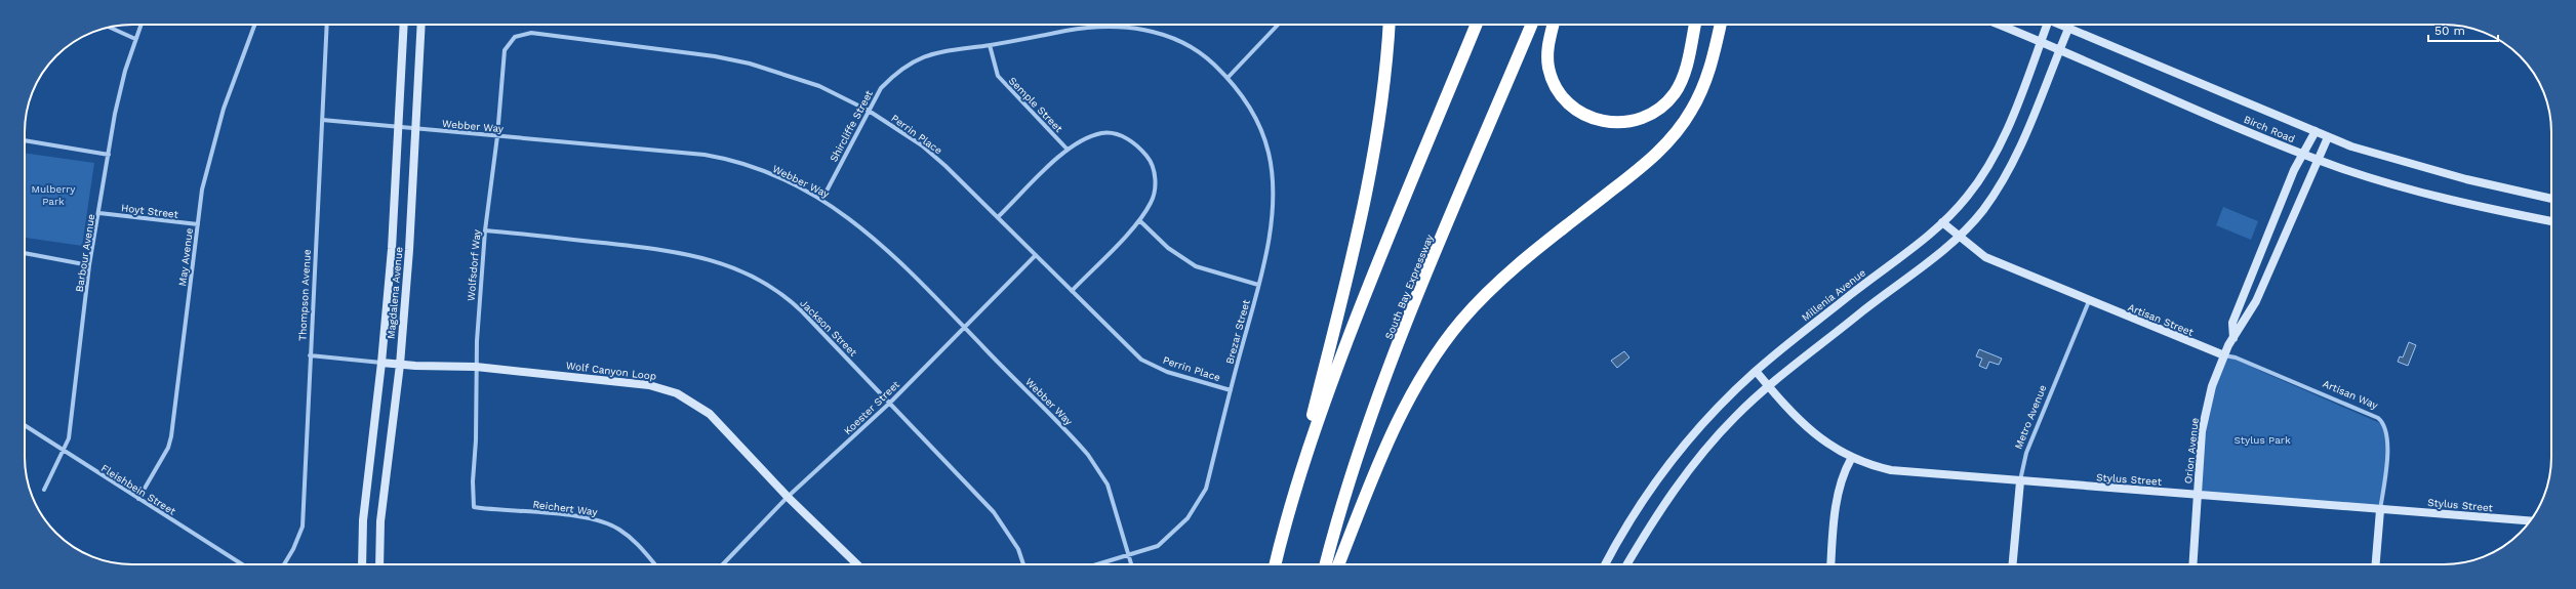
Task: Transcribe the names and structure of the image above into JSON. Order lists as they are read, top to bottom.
{
  "streets": {
    "highway": ["South Bay Expressway"],
    "street": [
      "Semple Street",
      "Webber Way",
      "Shircliffe Street",
      "Birch Road",
      "Perrin Place",
      "Hoyt Street",
      "Barbour Avenue",
      "May Avenue",
      "Wolfsdorf Way",
      "Magdalena Avenue",
      "Thompson Avenue",
      "Millenia Avenue",
      "Artisan Street",
      "Jackson Street",
      "Brezar Street",
      "Wolf Canyon Loop",
      "Artisan Way",
      "Koester Street",
      "Metro Avenue",
      "Orion Avenue",
      "Stylus Street",
      "Fleishbein Street",
      "Reichert Way"
    ]
  },
  "crossings": [
    ["Semple Street", "Shircliffe Street"],
    ["Webber Way", "Shircliffe Street"],
    ["Webber Way", "Wolfsdorf Way"],
    ["Webber Way", "Magdalena Avenue"],
    ["Webber Way", "Thompson Avenue"],
    ["Webber Way", "Brezar Street"],
    ["Webber Way", "Koester Street"],
    ["Shircliffe Street", "Perrin Place"],
    ["Shircliffe Street", "Brezar Street"],
    ["Birch Road", "Millenia Avenue"],
    ["Birch Road", "Orion Avenue"],
    ["Perrin Place", "Wolfsdorf Way"],
    ["Perrin Place", "Brezar Street"],
    ["Perrin Place", "Koester Street"],
    ["Hoyt Street", "Barbour Avenue"],
    ["Hoyt Street", "May Avenue"],
    ["Barbour Avenue", "Fleishbein Street"],
    ["May Avenue", "Fleishbein Street"],
    ["Wolfsdorf Way", "Jackson Street"],
    ["Wolfsdorf Way", "Wolf Canyon Loop"],
    ["Wolfsdorf Way", "Reichert Way"],
    ["Magdalena Avenue", "Wolf Canyon Loop"],
    ["Thompson Avenue", "Wolf Canyon Loop"],
    ["Millenia Avenue", "Stylus Street"],
    ["Artisan Street", "Artisan Way"],
    ["Artisan Street", "Metro Avenue"],
    ["Artisan Street", "Orion Avenue"],
    ["Jackson Street", "Koester Street"],
    ["Wolf Canyon Loop", "Koester Street"],
    ["Artisan Way", "Orion Avenue"],
    ["Artisan Way", "Stylus Street"],
    ["Metro Avenue", "Stylus Street"],
    ["Orion Avenue", "Stylus Street"]
  ],
  "parks": ["Mulberry Park", "Stylus Park"],
  "scale_bar": "50 m"
}
